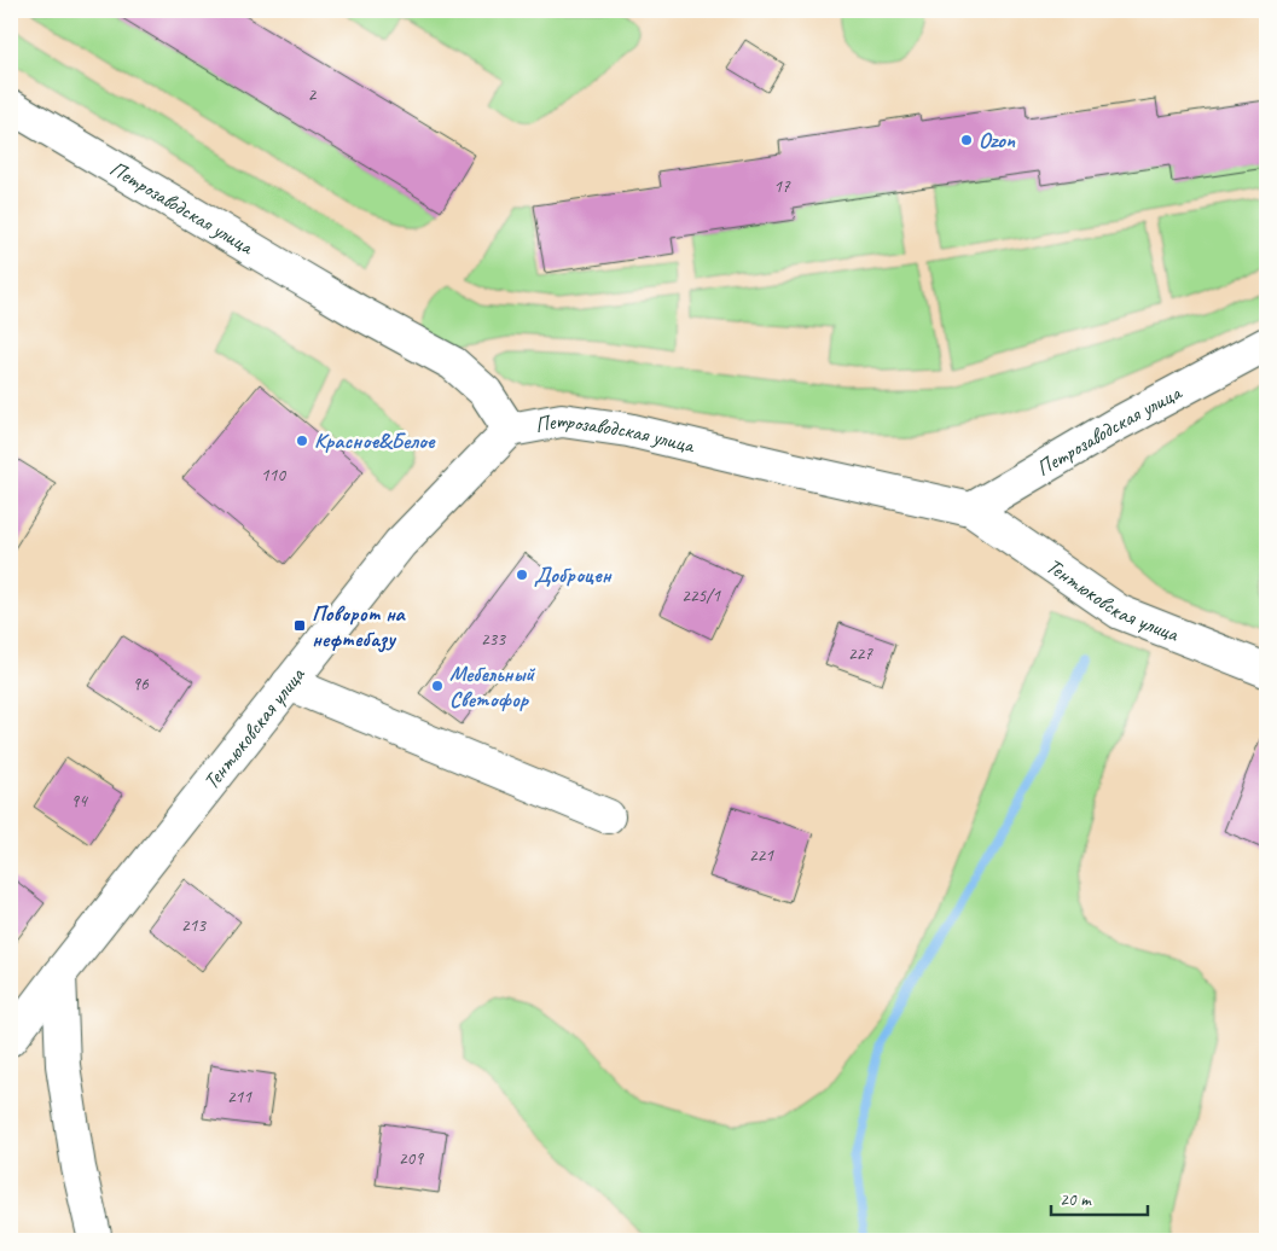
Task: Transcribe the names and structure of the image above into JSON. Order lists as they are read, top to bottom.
{
  "streets": {
    "street": ["Петрозаводская улица", "Тентюковская улица"]
  },
  "crossings": [
    ["Петрозаводская улица", "Тентюковская улица"]
  ],
  "places": {
    "other": [
      "Ozon",
      "Красное&Белое",
      "Доброцен",
      "Мебельный Светофор"
    ],
    "transit": ["Поворот на нефтебазу"]
  },
  "house_numbers": [
    "2",
    "17",
    "110",
    "225/1",
    "233",
    "227",
    "96",
    "94",
    "221",
    "213",
    "211",
    "209"
  ],
  "scale_bar": "20 m"
}
